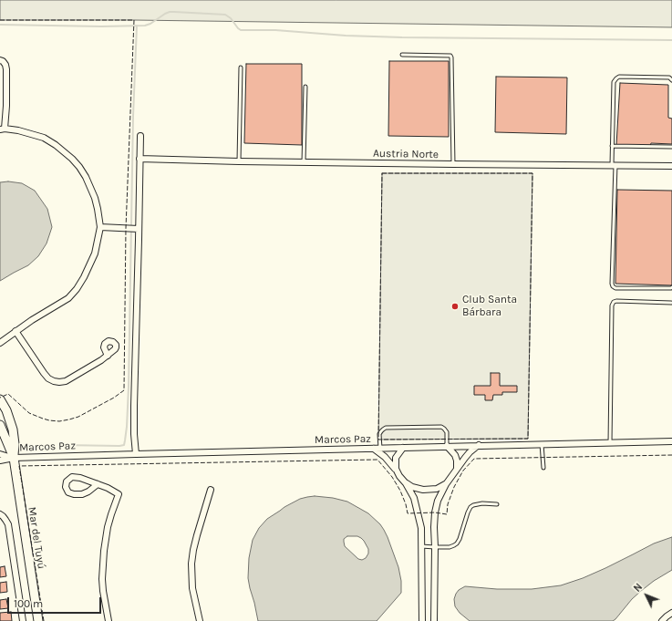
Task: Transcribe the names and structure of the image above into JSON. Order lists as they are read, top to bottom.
{
  "streets": {
    "street": ["Austria Norte", "Marcos Paz", "Mar del Tuyú"]
  },
  "crossings": [
    ["Marcos Paz", "Mar del Tuyú"]
  ],
  "places": ["Club Santa Bárbara"],
  "scale_bar": "100 m",
  "north": "top left"
}
